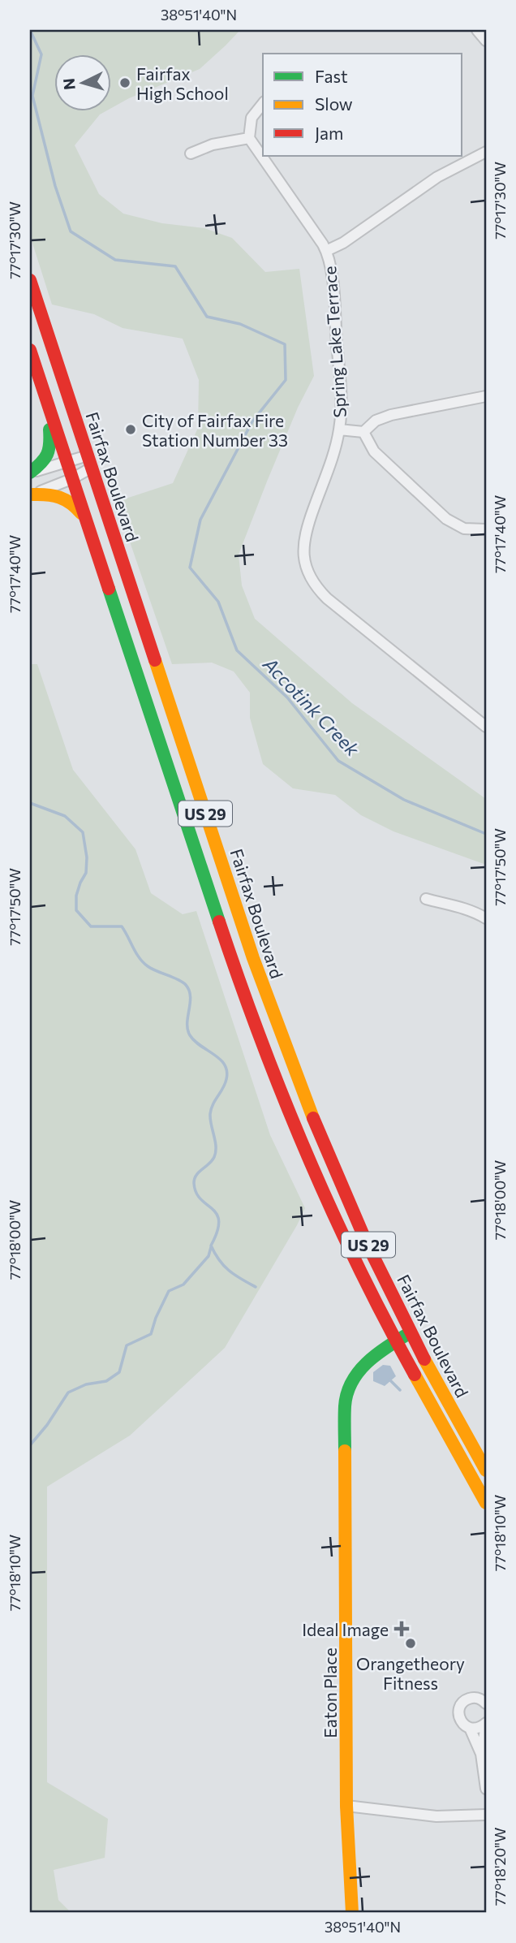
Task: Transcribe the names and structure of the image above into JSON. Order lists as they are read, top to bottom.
{
  "streets": {
    "main road": ["Fairfax Boulevard", "US 29", "Eaton Place"],
    "street": ["Spring Lake Terrace"]
  },
  "crossings": [
    ["Fairfax Boulevard", "Eaton Place"]
  ],
  "water": ["Accotink Creek"],
  "places": {
    "other": ["Fairfax High School", "City of Fairfax Fire Station Number 33", "Orangetheory Fitness"],
    "health": ["Ideal Image"]
  },
  "legend": ["Fast", "Slow", "Jam"],
  "north": "left",
  "coordinates": [
    "38°51'40\"N",
    "77°17'30\"W",
    "77°17'40\"W",
    "77°17'50\"W",
    "77°18'00\"W",
    "77°18'10\"W",
    "77°18'20\"W"
  ]
}
